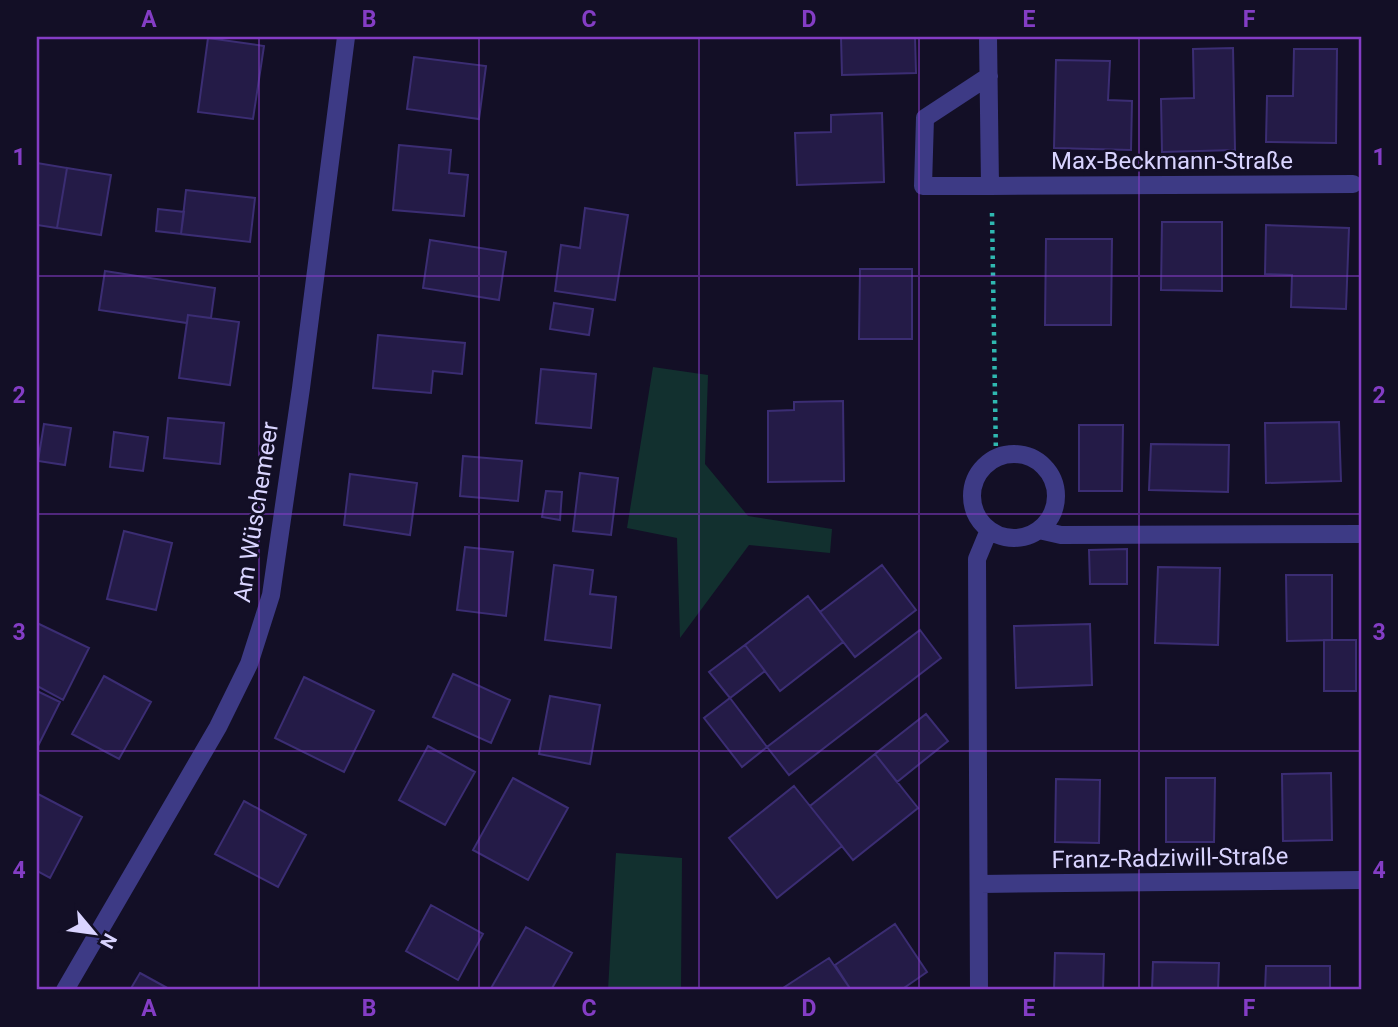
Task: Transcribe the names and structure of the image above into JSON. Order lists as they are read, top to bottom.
{
  "streets": {
    "street": ["Max-Beckmann-Straße", "Am Wüschemeer", "Franz-Radziwill-Straße"]
  },
  "north": "bottom right",
  "grid": {
    "columns": [
      "A",
      "B",
      "C",
      "D",
      "E",
      "F"
    ],
    "rows": [
      "1",
      "2",
      "3",
      "4"
    ]
  }
}
